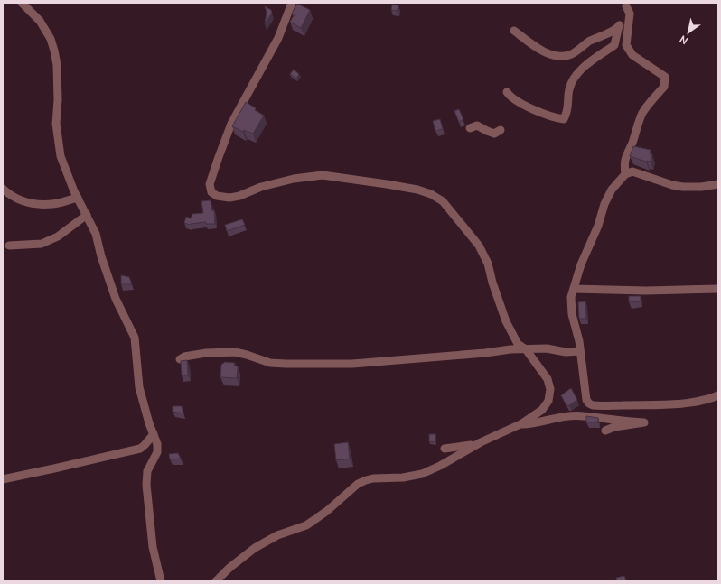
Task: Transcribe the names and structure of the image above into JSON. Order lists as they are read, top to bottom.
{
  "north": "bottom left"
}
